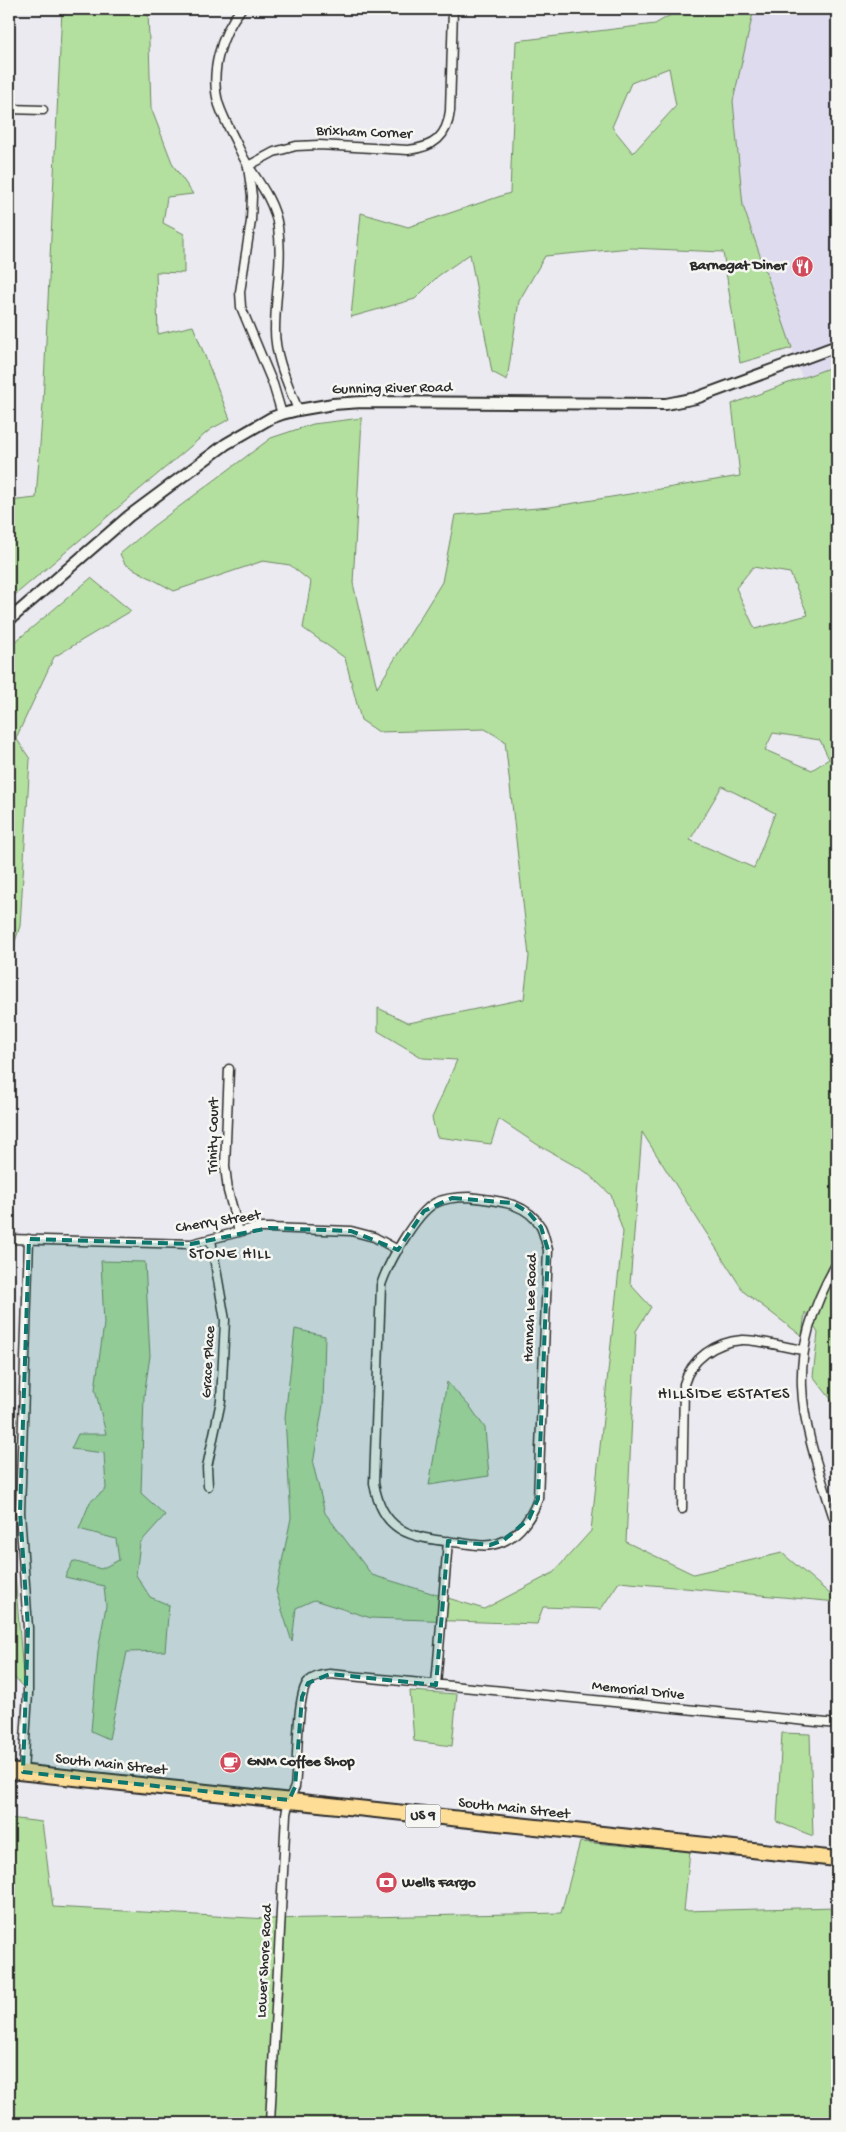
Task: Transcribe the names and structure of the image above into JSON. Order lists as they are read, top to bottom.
{
  "streets": {
    "highway": ["South Main Street", "US 9"],
    "street": [
      "Brixham Corner",
      "Gunning River Road",
      "Trinity Court",
      "Cherry Street",
      "Hannah Lee Road",
      "Grace Place",
      "Memorial Drive",
      "Lower Shore Road"
    ]
  },
  "crossings": [
    ["Trinity Court", "Cherry Street"],
    ["Cherry Street", "Hannah Lee Road"],
    ["Cherry Street", "Grace Place"],
    ["Memorial Drive", "South Main Street"],
    ["Memorial Drive", "Lower Shore Road"],
    ["South Main Street", "Lower Shore Road"]
  ],
  "districts": ["STONE HILL", "HILLSIDE ESTATES"],
  "places": {
    "restaurant": ["Barnegat Diner"],
    "cafe": ["GNM Coffee Shop"],
    "bank": ["Wells Fargo"]
  }
}
